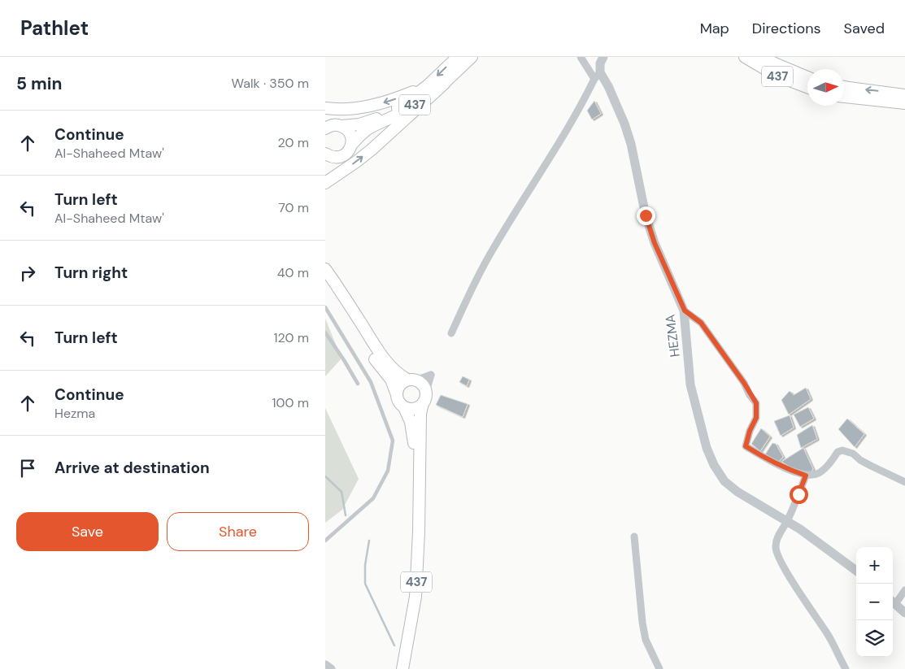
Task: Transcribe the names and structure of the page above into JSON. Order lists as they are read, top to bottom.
{
  "streets": {
    "main road": ["437"],
    "street": ["HEZMA"]
  },
  "north": "right",
  "page": {
    "header": "Pathlet",
    "nav": ["Map", "Directions", "Saved"],
    "heading": ["5 min", "Walk · 350 m"],
    "list": [
      ["Continue", "Al-Shaheed Mtaw'", "20 m"],
      ["Turn left", "Al-Shaheed Mtaw'", "70 m"],
      ["Turn right", "40 m"],
      ["Turn left", "120 m"],
      ["Continue", "Hezma", "100 m"],
      "Arrive at destination"
    ],
    "buttons": ["Save", "Share"],
    "map_buttons": ["+", "−"]
  }
}
